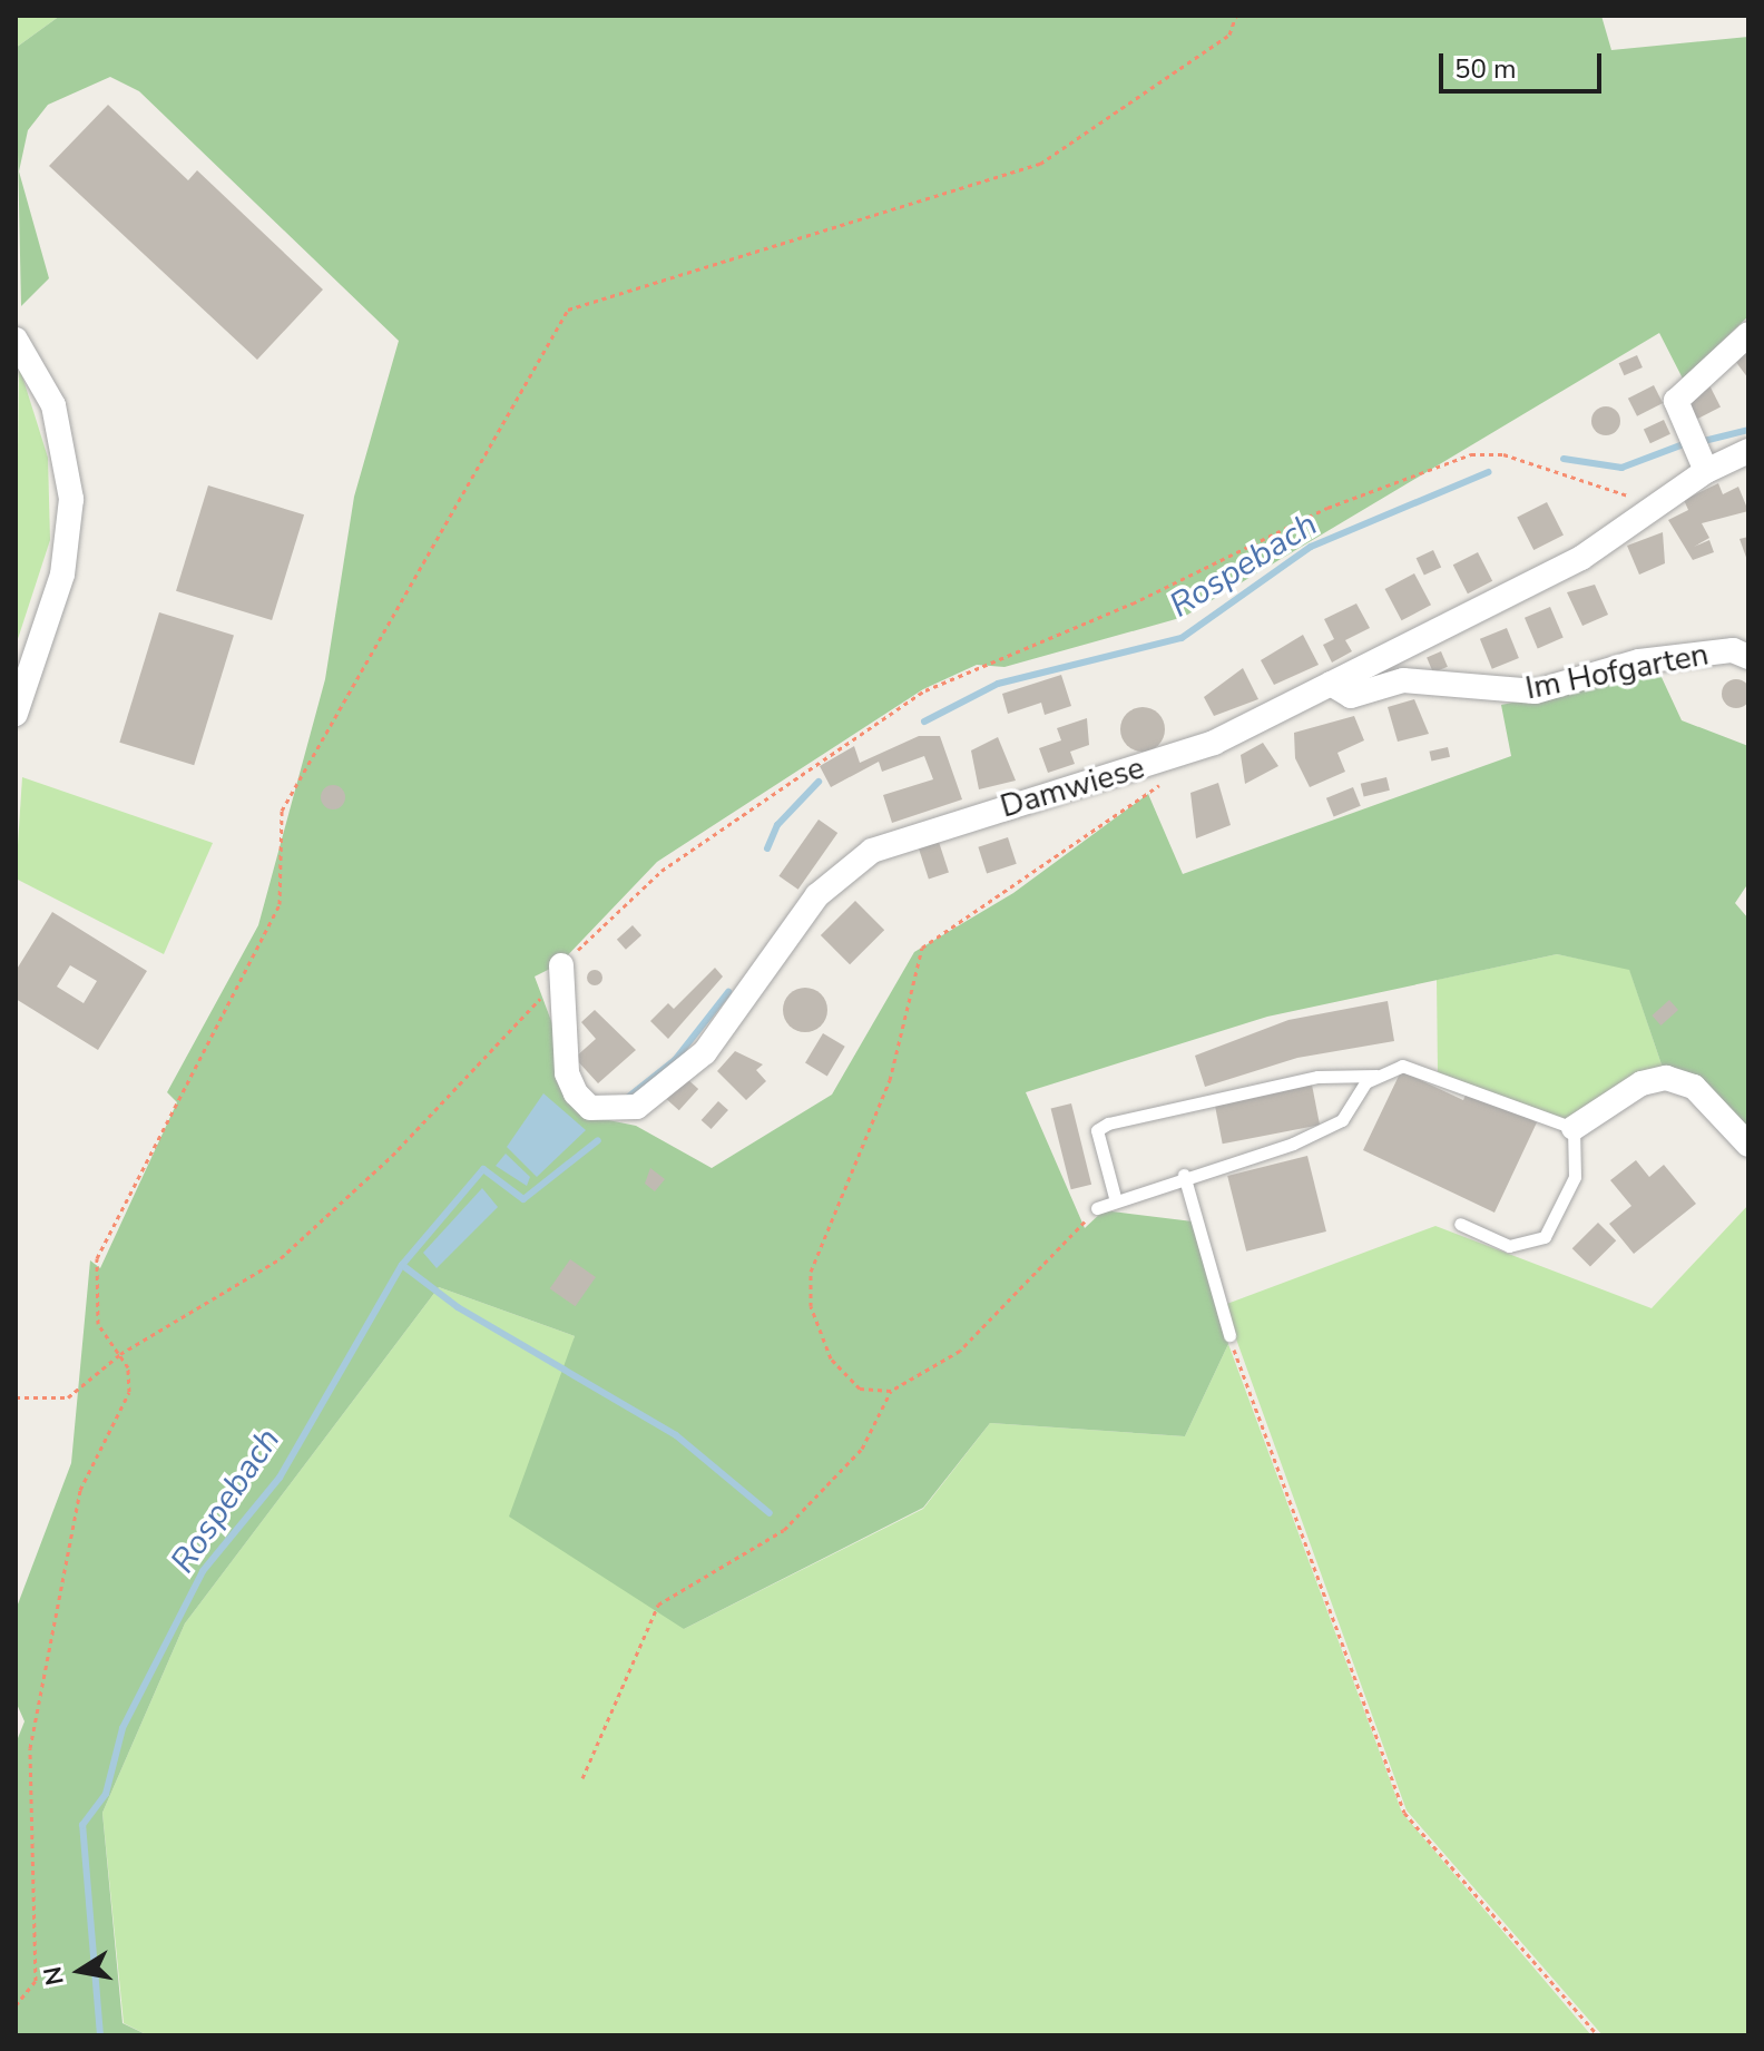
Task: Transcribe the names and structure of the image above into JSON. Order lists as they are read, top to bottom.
{
  "streets": {
    "street": ["Im Hofgarten", "Damwiese"]
  },
  "crossings": [
    ["Im Hofgarten", "Damwiese"]
  ],
  "water": ["Rospebach"],
  "scale_bar": "50 m",
  "north": "left"
}
